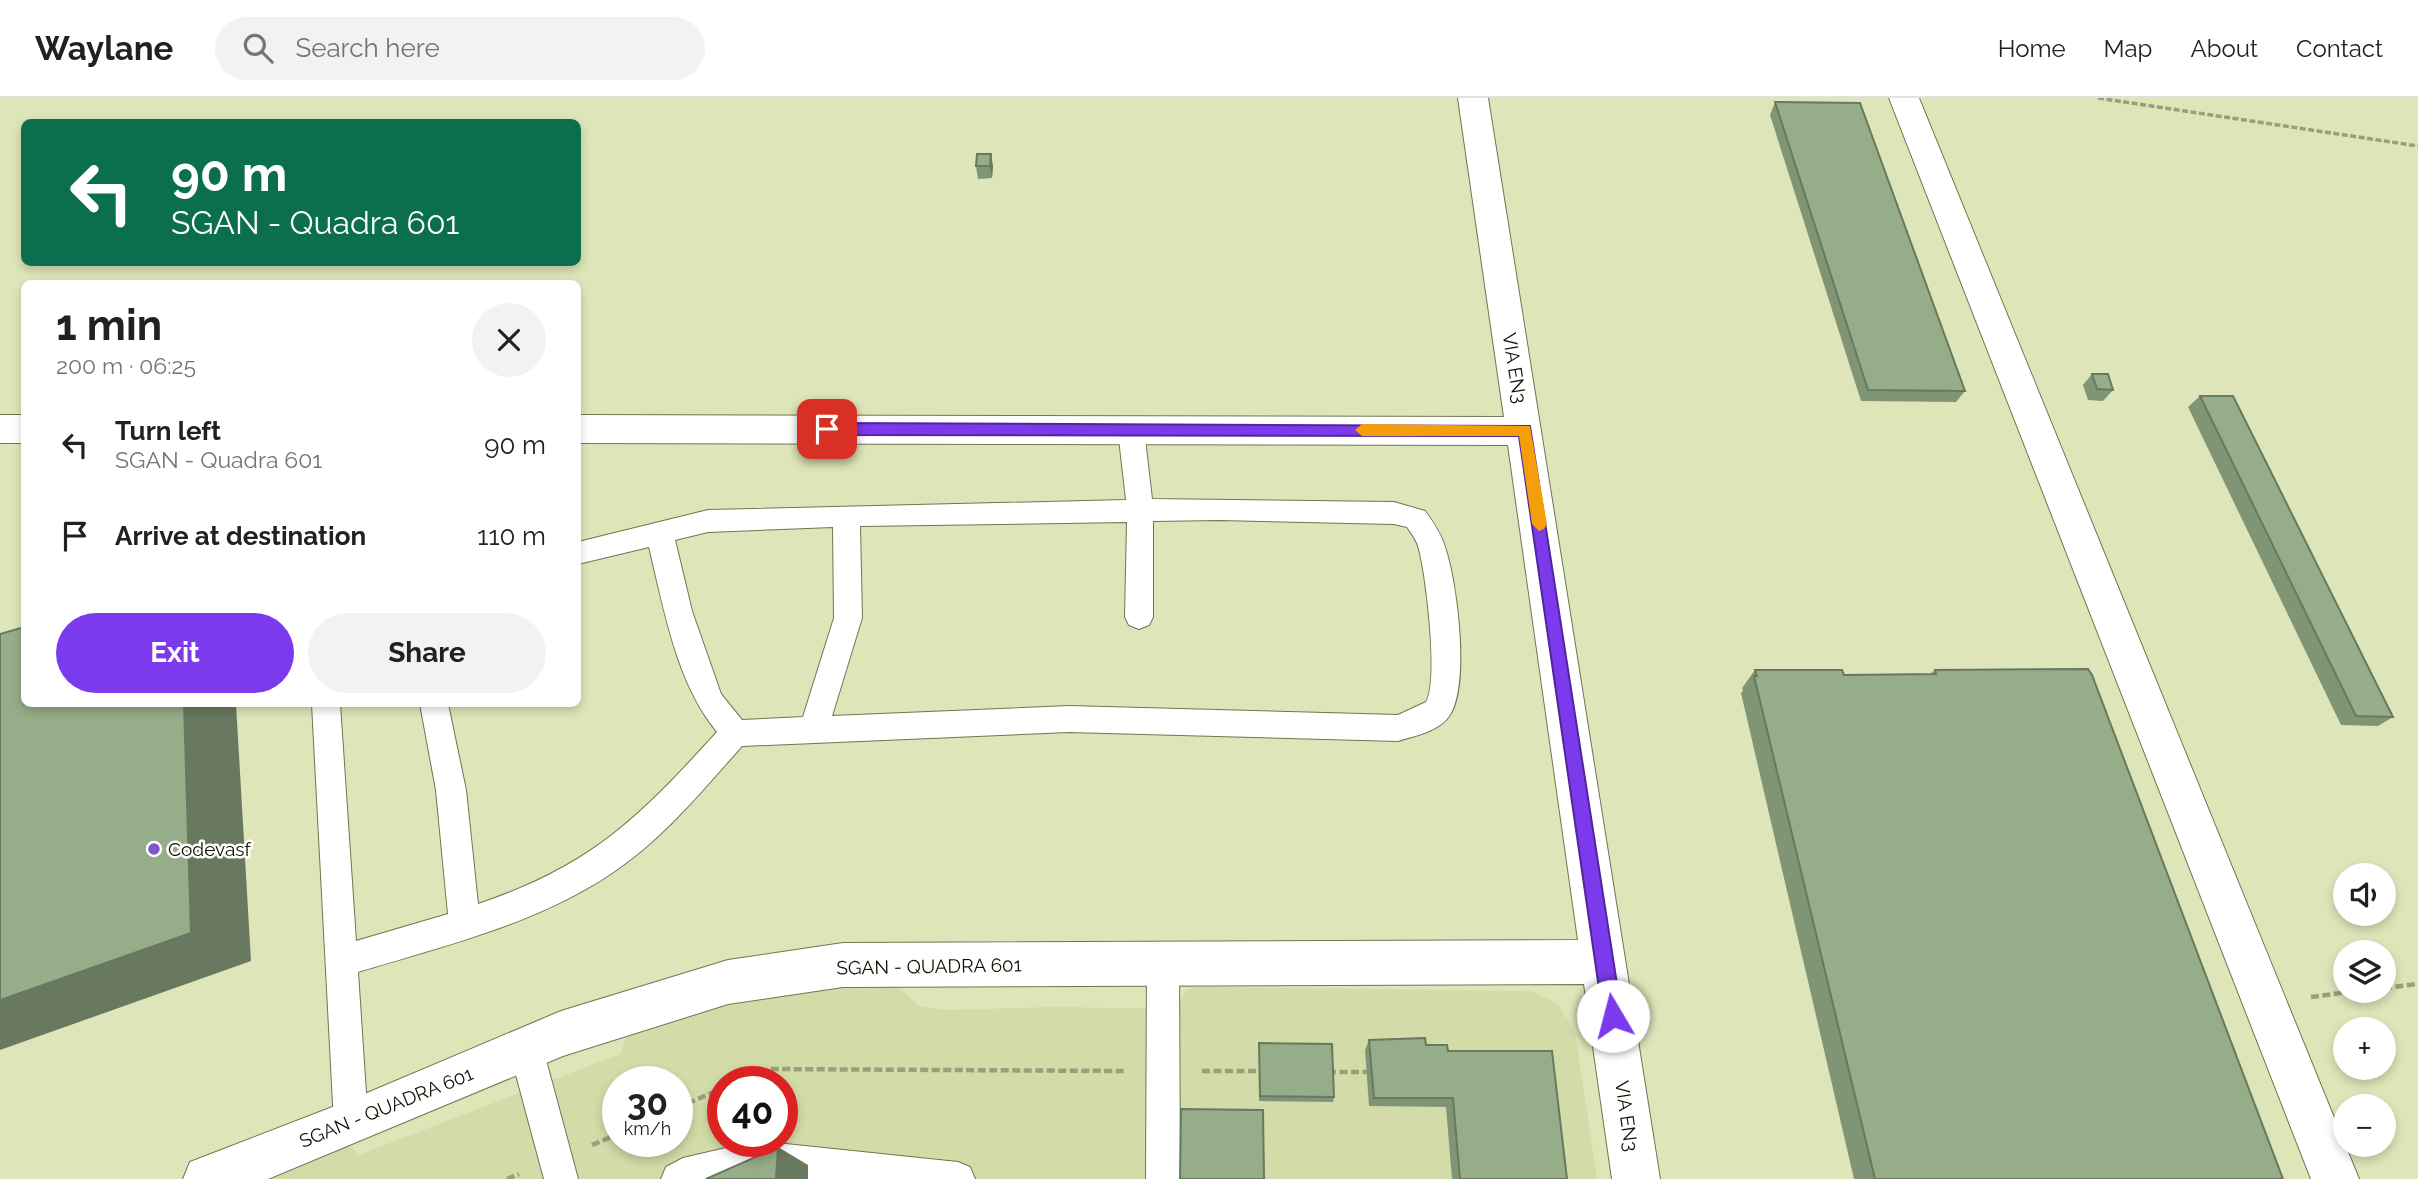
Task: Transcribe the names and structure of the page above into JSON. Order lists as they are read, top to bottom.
{
  "streets": {
    "street": ["VIA EN3", "SGAN - QUADRA 601"]
  },
  "crossings": [
    ["VIA EN3", "SGAN - QUADRA 601"]
  ],
  "places": ["Codevasf"],
  "page": {
    "header": "Waylane",
    "search": "Search here",
    "nav": [
      "Home",
      "Map",
      "About",
      "Contact"
    ],
    "turn": ["90 m", "SGAN - Quadra 601"],
    "heading": ["1 min", "200 m · 06:25"],
    "list": [
      {
        "name": "Turn left",
        "note": "SGAN - Quadra 601",
        "value": "90 m"
      },
      {
        "name": "Arrive at destination",
        "value": "110 m"
      }
    ],
    "buttons": ["Exit", "Share"],
    "map_buttons": ["+", "−"],
    "speed": "30 km/h",
    "limit": "40"
  }
}
